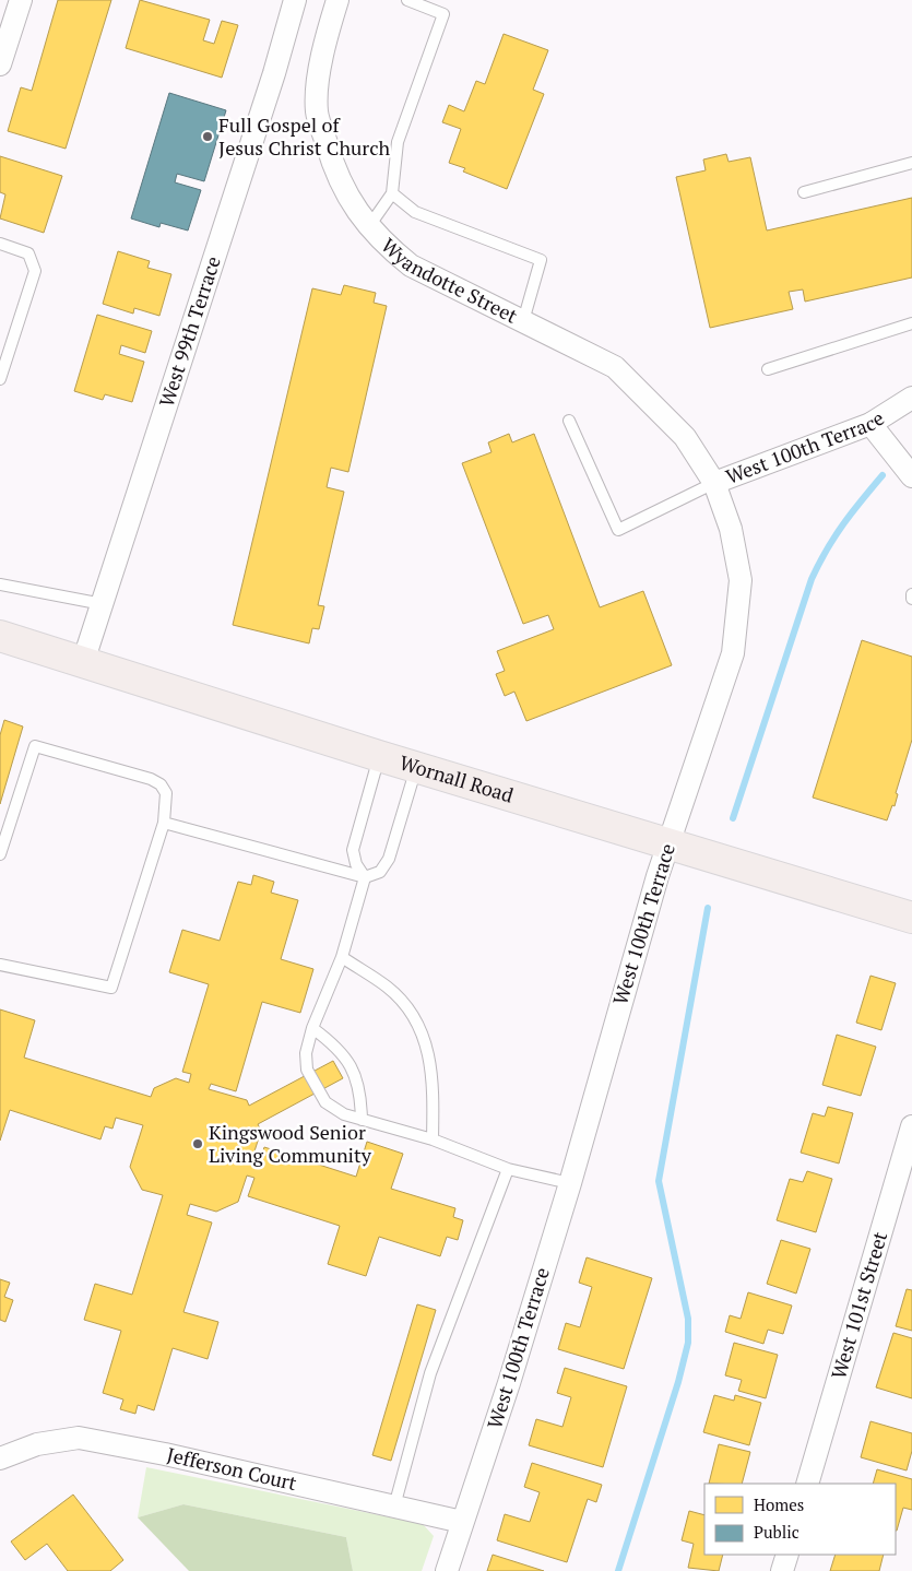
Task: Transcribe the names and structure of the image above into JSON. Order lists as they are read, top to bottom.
{
  "streets": {
    "main road": ["Wornall Road"],
    "street": [
      "Wyandotte Street",
      "West 99th Terrace",
      "West 100th Terrace",
      "West 101st Street",
      "Jefferson Court"
    ]
  },
  "crossings": [
    ["Wyandotte Street", "West 100th Terrace"],
    ["West 99th Terrace", "Wornall Road"],
    ["West 100th Terrace", "Wornall Road"],
    ["West 100th Terrace", "Jefferson Court"]
  ],
  "places": ["Full Gospel of Jesus Christ Church", "Kingswood Senior Living Community"],
  "legend": ["Homes", "Public"]
}
